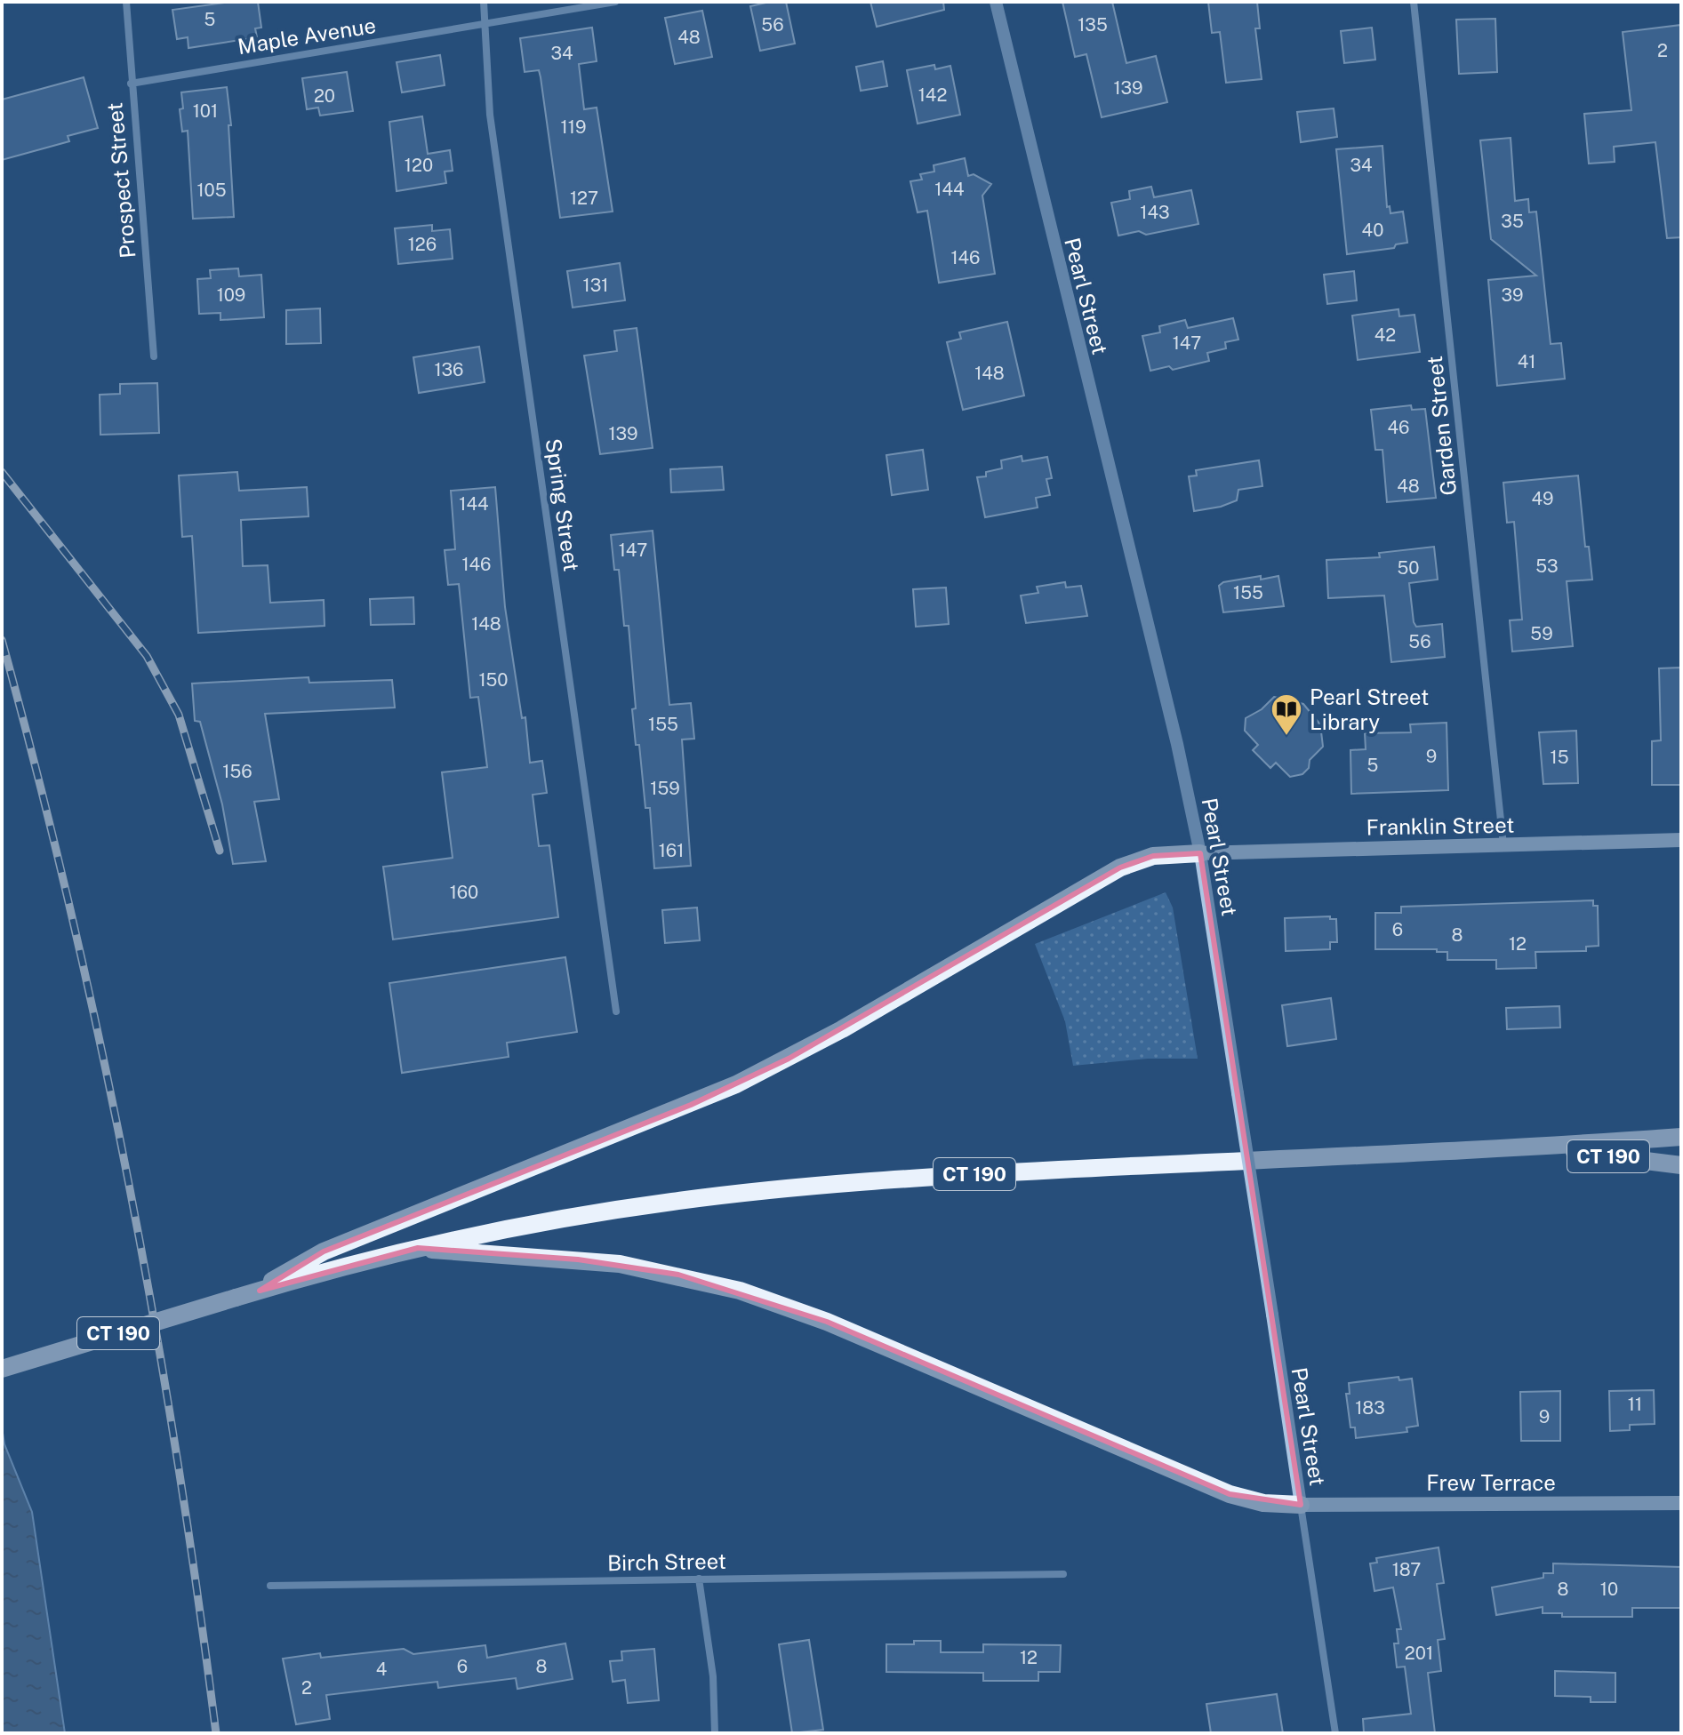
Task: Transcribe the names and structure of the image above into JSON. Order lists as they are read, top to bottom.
{
  "streets": {
    "main road": ["Franklin Street", "CT 190", "Frew Terrace"],
    "street": [
      "Maple Avenue",
      "Prospect Street",
      "Pearl Street",
      "Garden Street",
      "Spring Street",
      "Birch Street"
    ]
  },
  "crossings": [
    ["Maple Avenue", "Prospect Street"],
    ["Maple Avenue", "Spring Street"],
    ["Pearl Street", "Franklin Street"],
    ["Pearl Street", "Frew Terrace"],
    ["Garden Street", "Franklin Street"]
  ],
  "places": {
    "library": ["Pearl Street Library"]
  },
  "house_numbers": [
    "5",
    "56",
    "135",
    "48",
    "2",
    "34",
    "139",
    "142",
    "20",
    "101",
    "119",
    "120",
    "34",
    "144",
    "105",
    "127",
    "143",
    "35",
    "40",
    "126",
    "146",
    "131",
    "109",
    "39",
    "42",
    "147",
    "41",
    "136",
    "148",
    "46",
    "139",
    "48",
    "49",
    "144",
    "147",
    "146",
    "53",
    "50",
    "155",
    "148",
    "59",
    "56",
    "150",
    "155",
    "9",
    "15",
    "5",
    "156",
    "159",
    "161",
    "160",
    "6",
    "8",
    "12",
    "11",
    "183",
    "9",
    "187",
    "8",
    "10",
    "201",
    "12",
    "6",
    "8",
    "4",
    "2"
  ]
}
